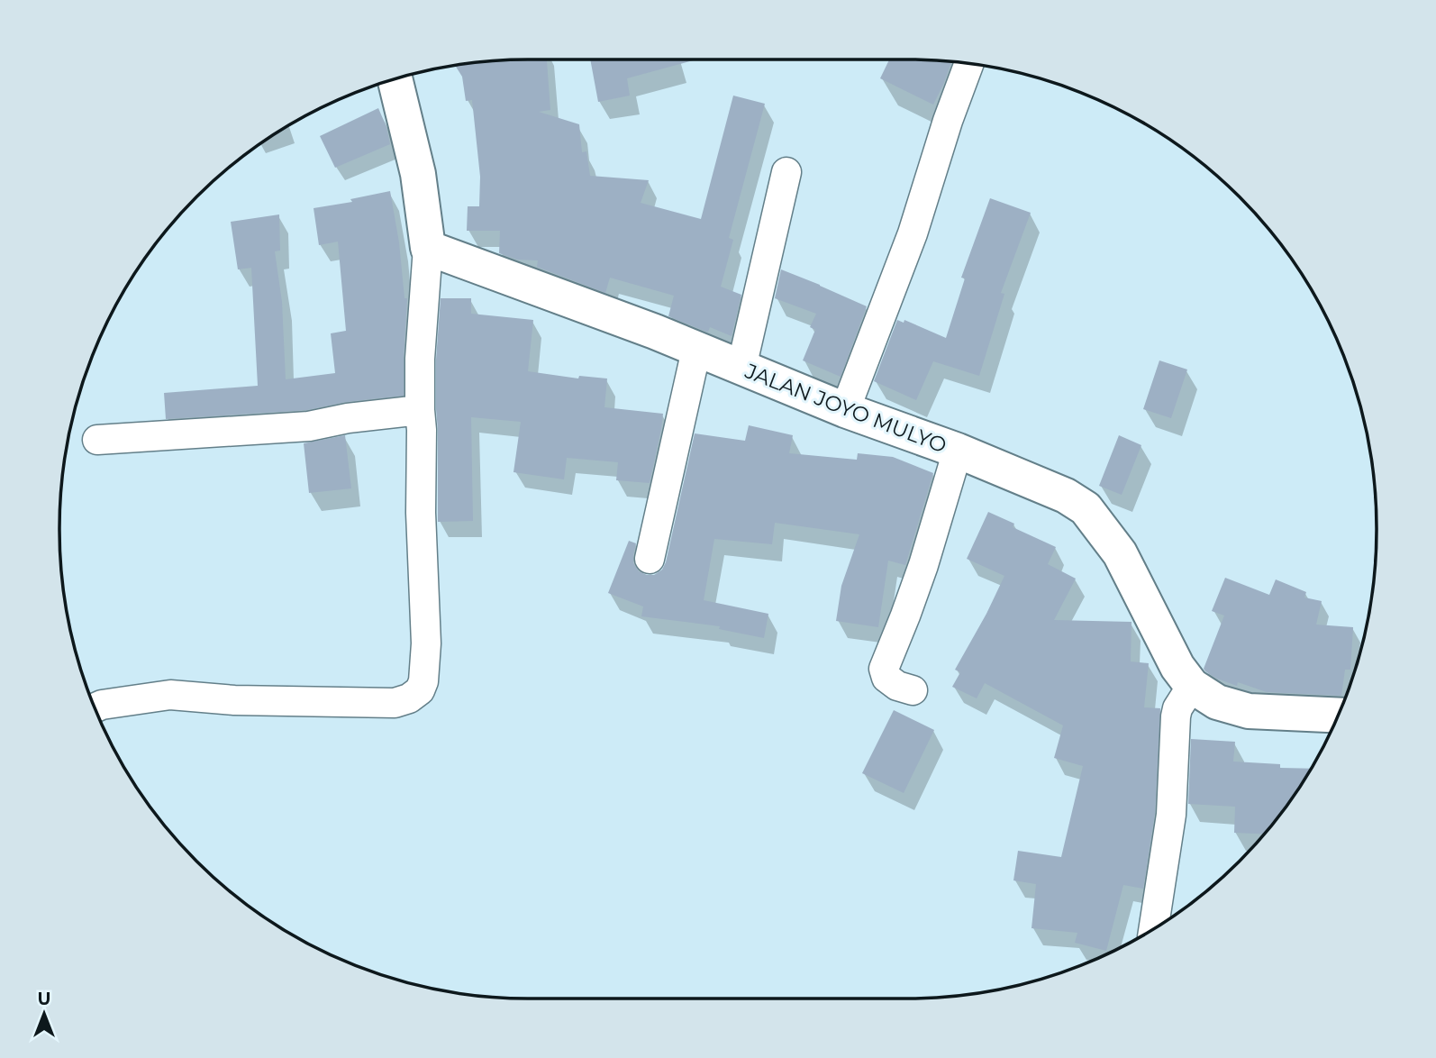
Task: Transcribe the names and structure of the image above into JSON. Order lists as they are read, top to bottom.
{
  "streets": {
    "main road": ["JALAN JOYO MULYO"]
  },
  "north": "top"
}
